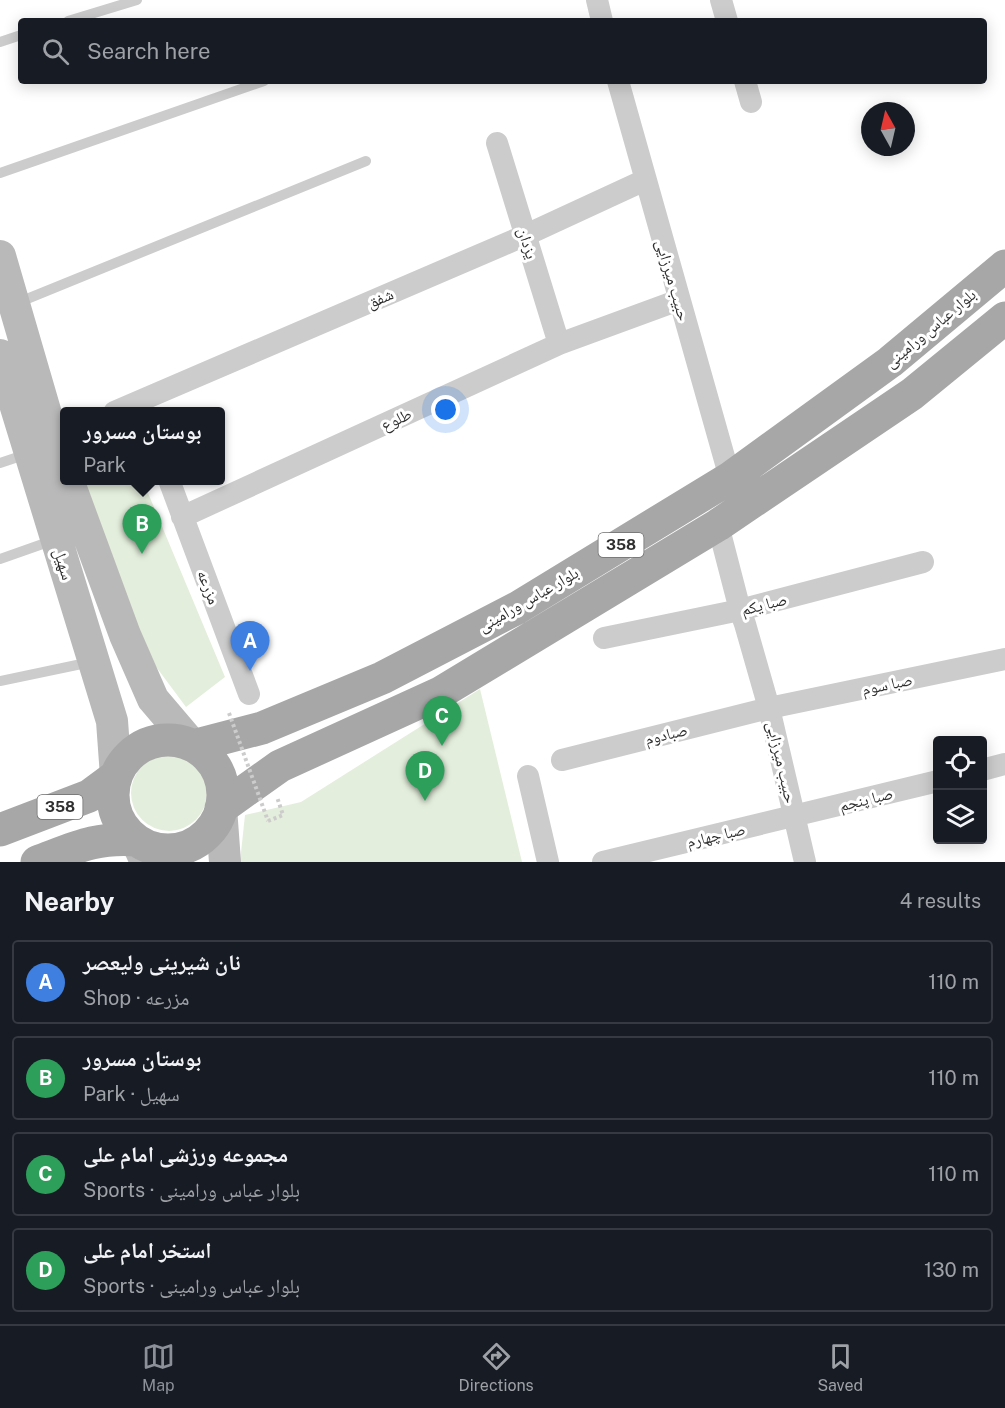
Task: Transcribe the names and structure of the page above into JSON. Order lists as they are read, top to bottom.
{
  "streets": {
    "main road": ["بلوار عباس ورامینی", "358", "سهیل"],
    "street": [
      "یزدان",
      "حبیب میرزایی",
      "شفق",
      "طلوع",
      "مزرعه",
      "صبا یکم",
      "صبا سوم",
      "صبادوم",
      "صبا پنجم",
      "صبا چهارم"
    ]
  },
  "crossings": [
    ["یزدان", "شفق"],
    ["یزدان", "طلوع"],
    ["حبیب میرزایی", "شفق"],
    ["حبیب میرزایی", "بلوار عباس ورامینی"],
    ["حبیب میرزایی", "طلوع"],
    ["حبیب میرزایی", "صبا یکم"],
    ["حبیب میرزایی", "صبا سوم"],
    ["حبیب میرزایی", "صبادوم"],
    ["حبیب میرزایی", "صبا پنجم"],
    ["حبیب میرزایی", "صبا چهارم"],
    ["بلوار عباس ورامینی", "358"],
    ["بلوار عباس ورامینی", "سهیل"],
    ["طلوع", "مزرعه"],
    ["358", "سهیل"],
    ["صبا سوم", "صبادوم"],
    ["صبا پنجم", "صبا چهارم"]
  ],
  "north": "top",
  "page": {
    "search": "Search here",
    "popup": ["بوستان مسرور", "Park"],
    "pins": [
      "B",
      "A",
      "C",
      "D"
    ],
    "heading": ["Nearby", "4 results"],
    "list": [
      {
        "mark": "A",
        "name": "نان شیرینی ولیعصر",
        "note": "Shop · مزرعه",
        "value": "110 m"
      },
      {
        "mark": "B",
        "name": "بوستان مسرور",
        "note": "Park · سهیل",
        "value": "110 m"
      },
      {
        "mark": "C",
        "name": "مجموعه ورزشی امام علی",
        "note": "Sports · بلوار عباس ورامینی",
        "value": "110 m"
      },
      {
        "mark": "D",
        "name": "استخر امام علی",
        "note": "Sports · بلوار عباس ورامینی",
        "value": "130 m"
      }
    ],
    "nav": ["Map", "Directions", "Saved"]
  }
}
